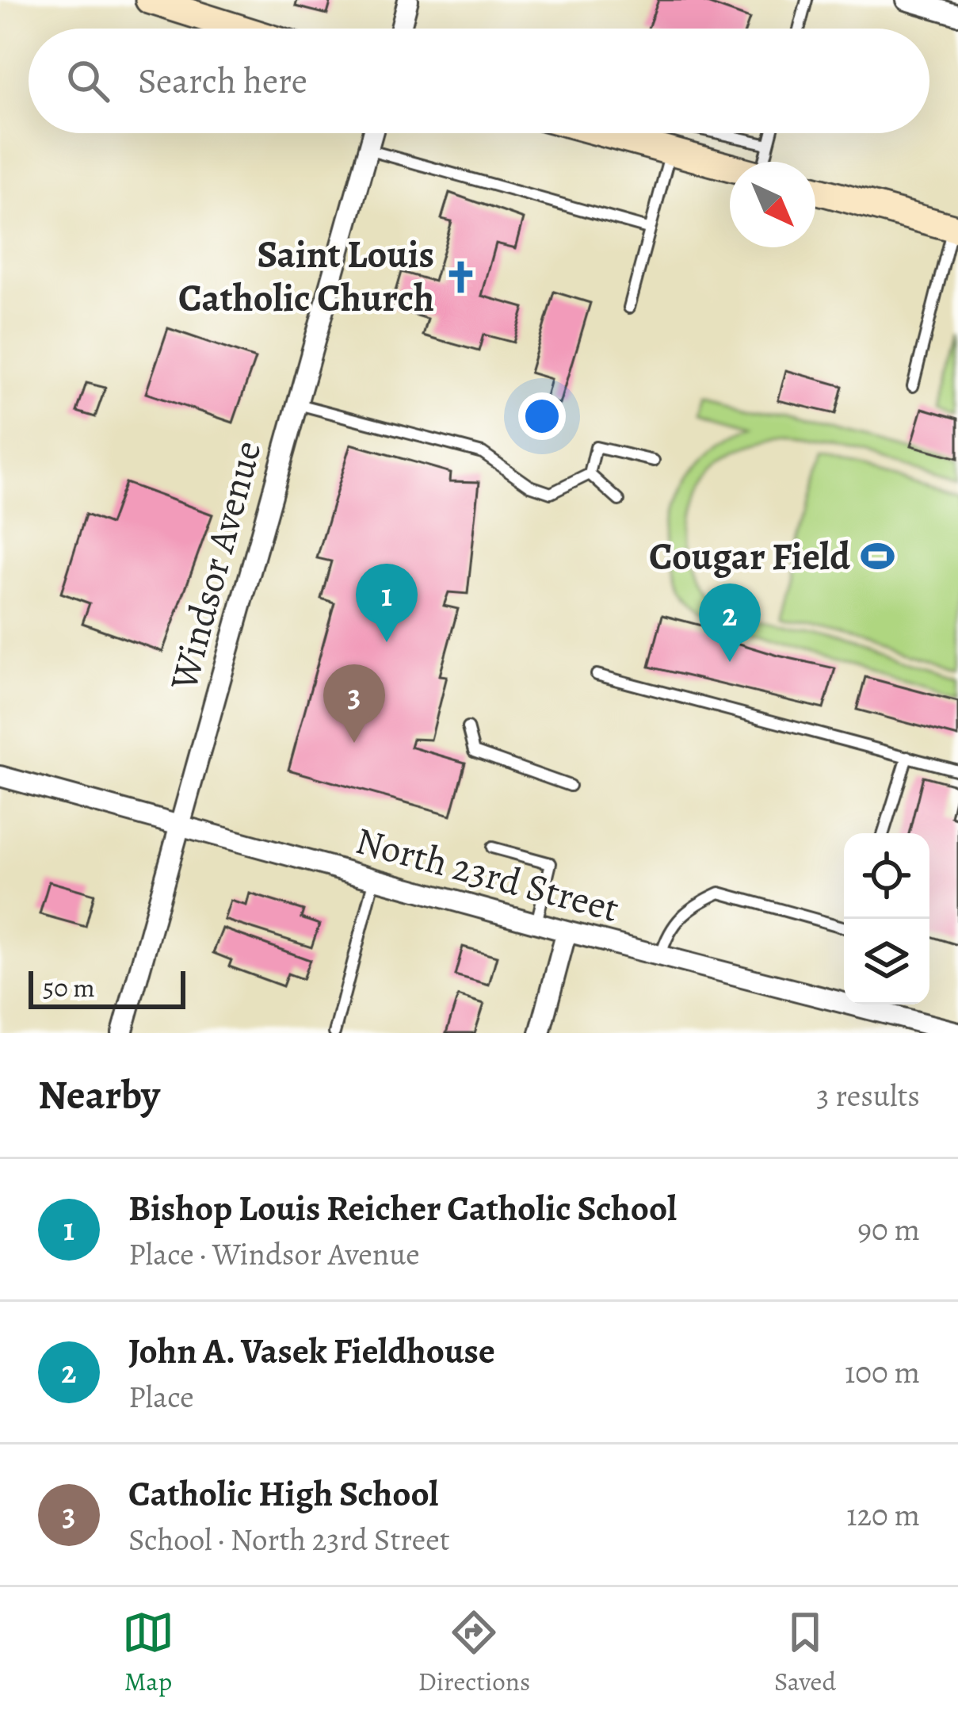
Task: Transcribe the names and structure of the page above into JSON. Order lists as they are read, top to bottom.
{
  "streets": {
    "street": ["Windsor Avenue", "North 23rd Street"]
  },
  "crossings": [
    ["Windsor Avenue", "North 23rd Street"]
  ],
  "places": {
    "church": ["Saint Louis Catholic Church"],
    "sports": ["Cougar Field"]
  },
  "scale_bar": "50 m",
  "north": "bottom right",
  "page": {
    "search": "Search here",
    "pins": ["1", "2", "3"],
    "scale": "50 m",
    "heading": ["Nearby", "3 results"],
    "list": [
      {
        "mark": "1",
        "name": "Bishop Louis Reicher Catholic School",
        "note": "Place · Windsor Avenue",
        "value": "90 m"
      },
      {
        "mark": "2",
        "name": "John A. Vasek Fieldhouse",
        "note": "Place",
        "value": "100 m"
      },
      {
        "mark": "3",
        "name": "Catholic High School",
        "note": "School · North 23rd Street",
        "value": "120 m"
      }
    ],
    "nav": ["Map", "Directions", "Saved"]
  }
}
